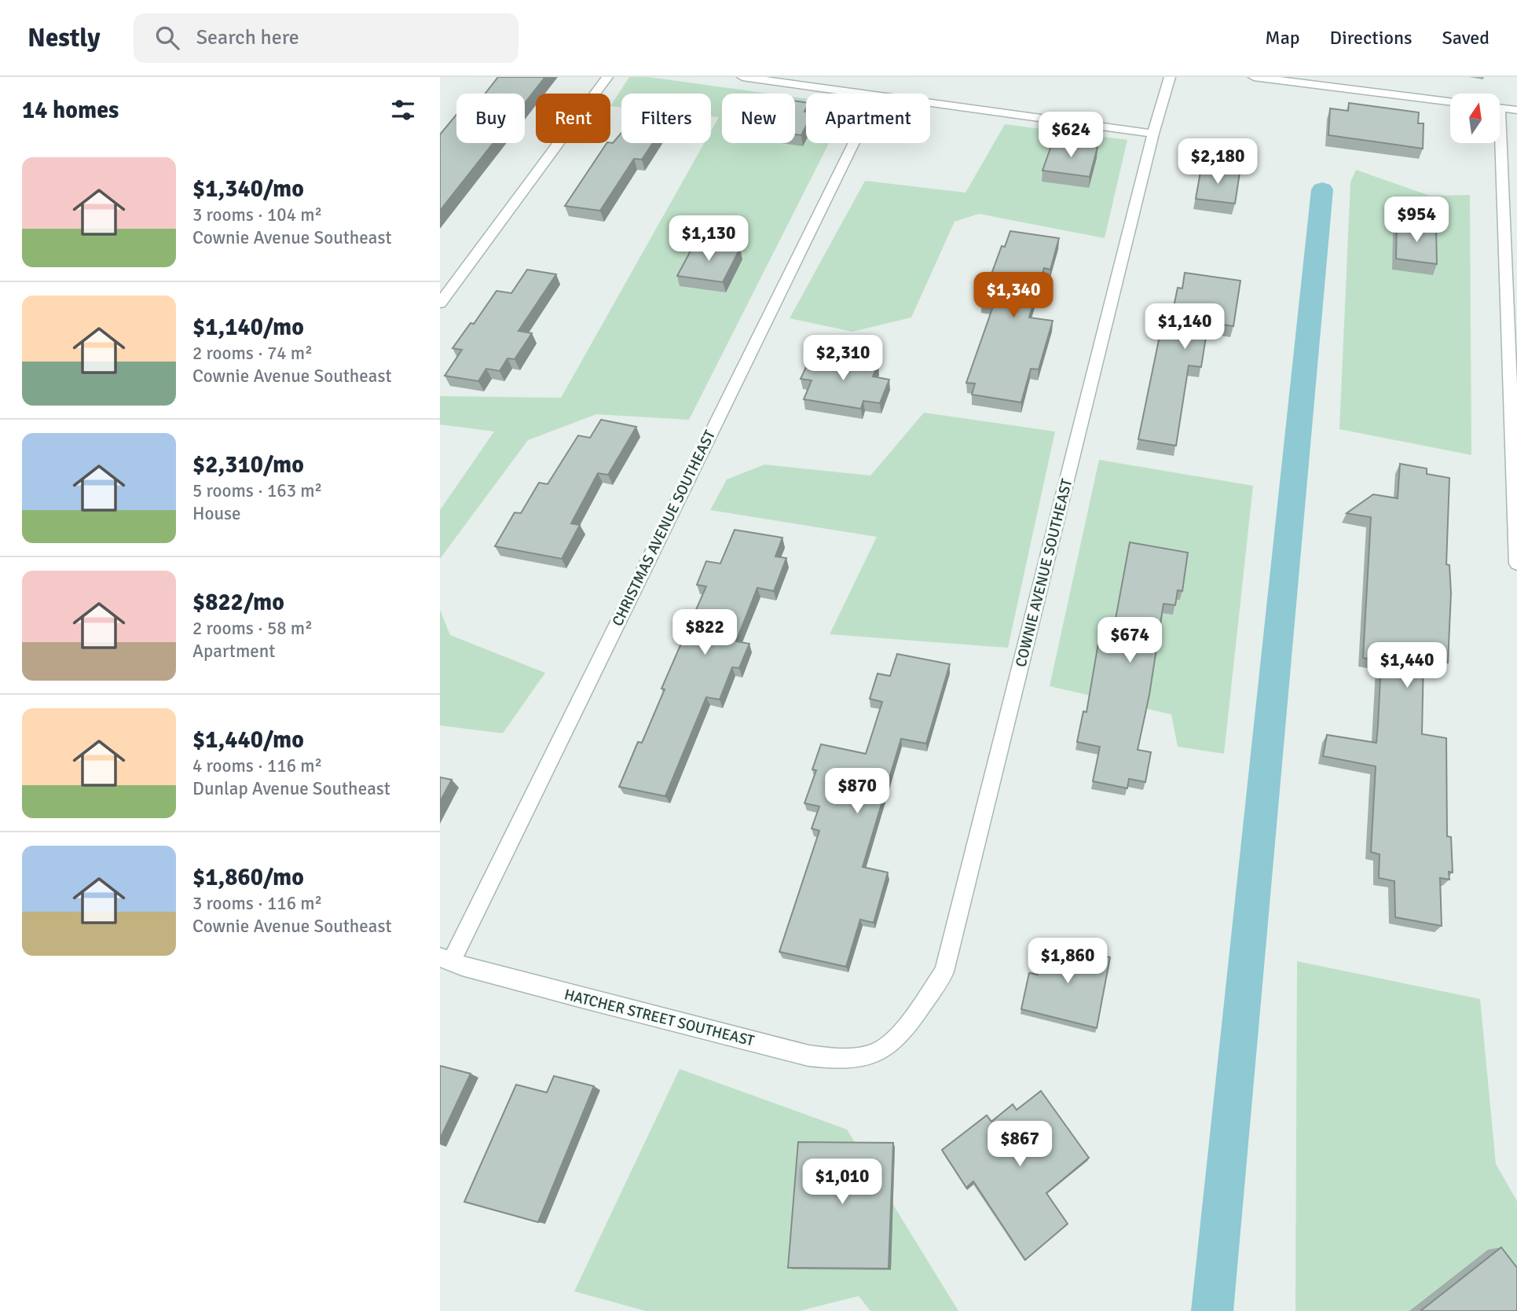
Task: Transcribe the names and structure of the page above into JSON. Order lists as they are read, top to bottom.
{
  "streets": {
    "street": ["CHRISTMAS AVENUE SOUTHEAST", "COWNIE AVENUE SOUTHEAST", "HATCHER STREET SOUTHEAST"]
  },
  "crossings": [
    ["CHRISTMAS AVENUE SOUTHEAST", "HATCHER STREET SOUTHEAST"],
    ["COWNIE AVENUE SOUTHEAST", "HATCHER STREET SOUTHEAST"]
  ],
  "north": "top",
  "page": {
    "header": "Nestly",
    "search": "Search here",
    "nav": ["Map", "Directions", "Saved"],
    "heading": "14 homes",
    "chip": [
      "Buy",
      "Rent",
      "Filters",
      "New",
      "Apartment"
    ],
    "price": [
      "$624",
      "$2,180",
      "$954",
      "$1,130",
      "$1,340",
      "$1,140",
      "$2,310",
      "$822",
      "$674",
      "$1,440",
      "$870",
      "$1,860",
      "$867",
      "$1,010"
    ],
    "list": [
      {
        "name": "$1,340/mo",
        "note": "3 rooms · 104 m² · Cownie Avenue Southeast"
      },
      {
        "name": "$1,140/mo",
        "note": "2 rooms · 74 m² · Cownie Avenue Southeast"
      },
      {
        "name": "$2,310/mo",
        "note": "5 rooms · 163 m² · House"
      },
      {
        "name": "$822/mo",
        "note": "2 rooms · 58 m² · Apartment"
      },
      {
        "name": "$1,440/mo",
        "note": "4 rooms · 116 m² · Dunlap Avenue Southeast"
      },
      {
        "name": "$1,860/mo",
        "note": "3 rooms · 116 m² · Cownie Avenue Southeast"
      }
    ]
  }
}
